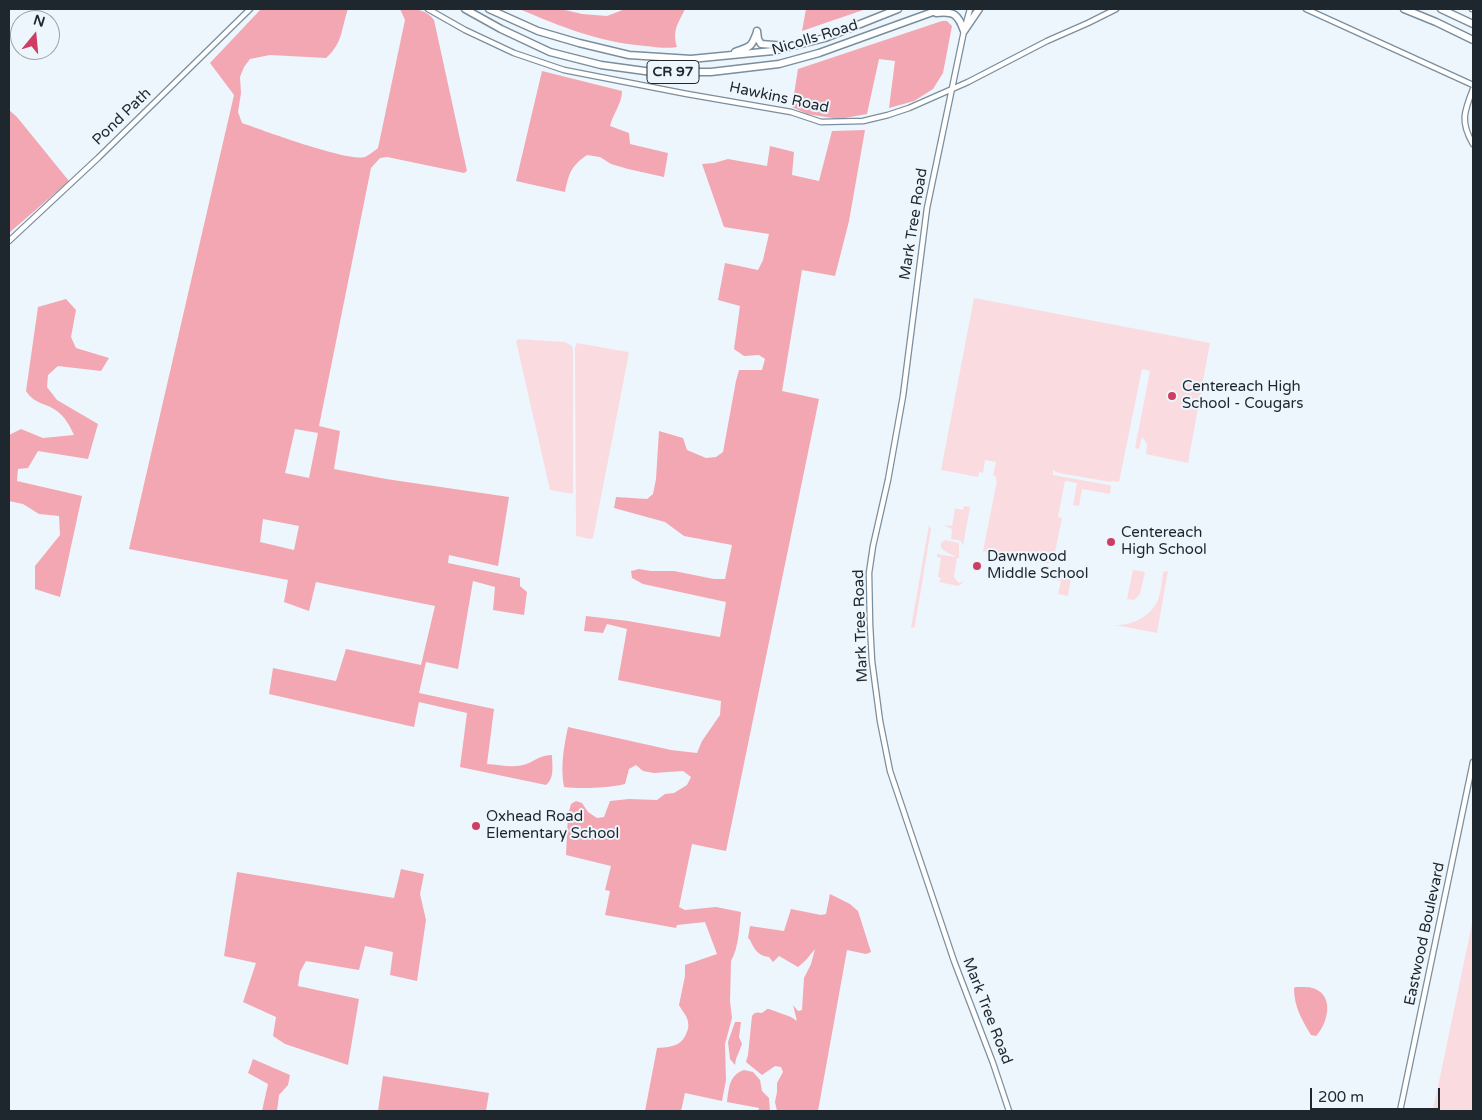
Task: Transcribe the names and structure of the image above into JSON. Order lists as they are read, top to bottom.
{
  "streets": {
    "highway": ["Nicolls Road", "CR 97"],
    "street": [
      "Hawkins Road",
      "Pond Path",
      "Mark Tree Road",
      "Eastwood Boulevard"
    ]
  },
  "crossings": [
    ["Hawkins Road", "Mark Tree Road"]
  ],
  "places": [
    "Centereach High School - Cougars",
    "Centereach High School",
    "Dawnwood Middle School",
    "Oxhead Road Elementary School"
  ],
  "scale_bar": "200 m",
  "north": "top"
}
